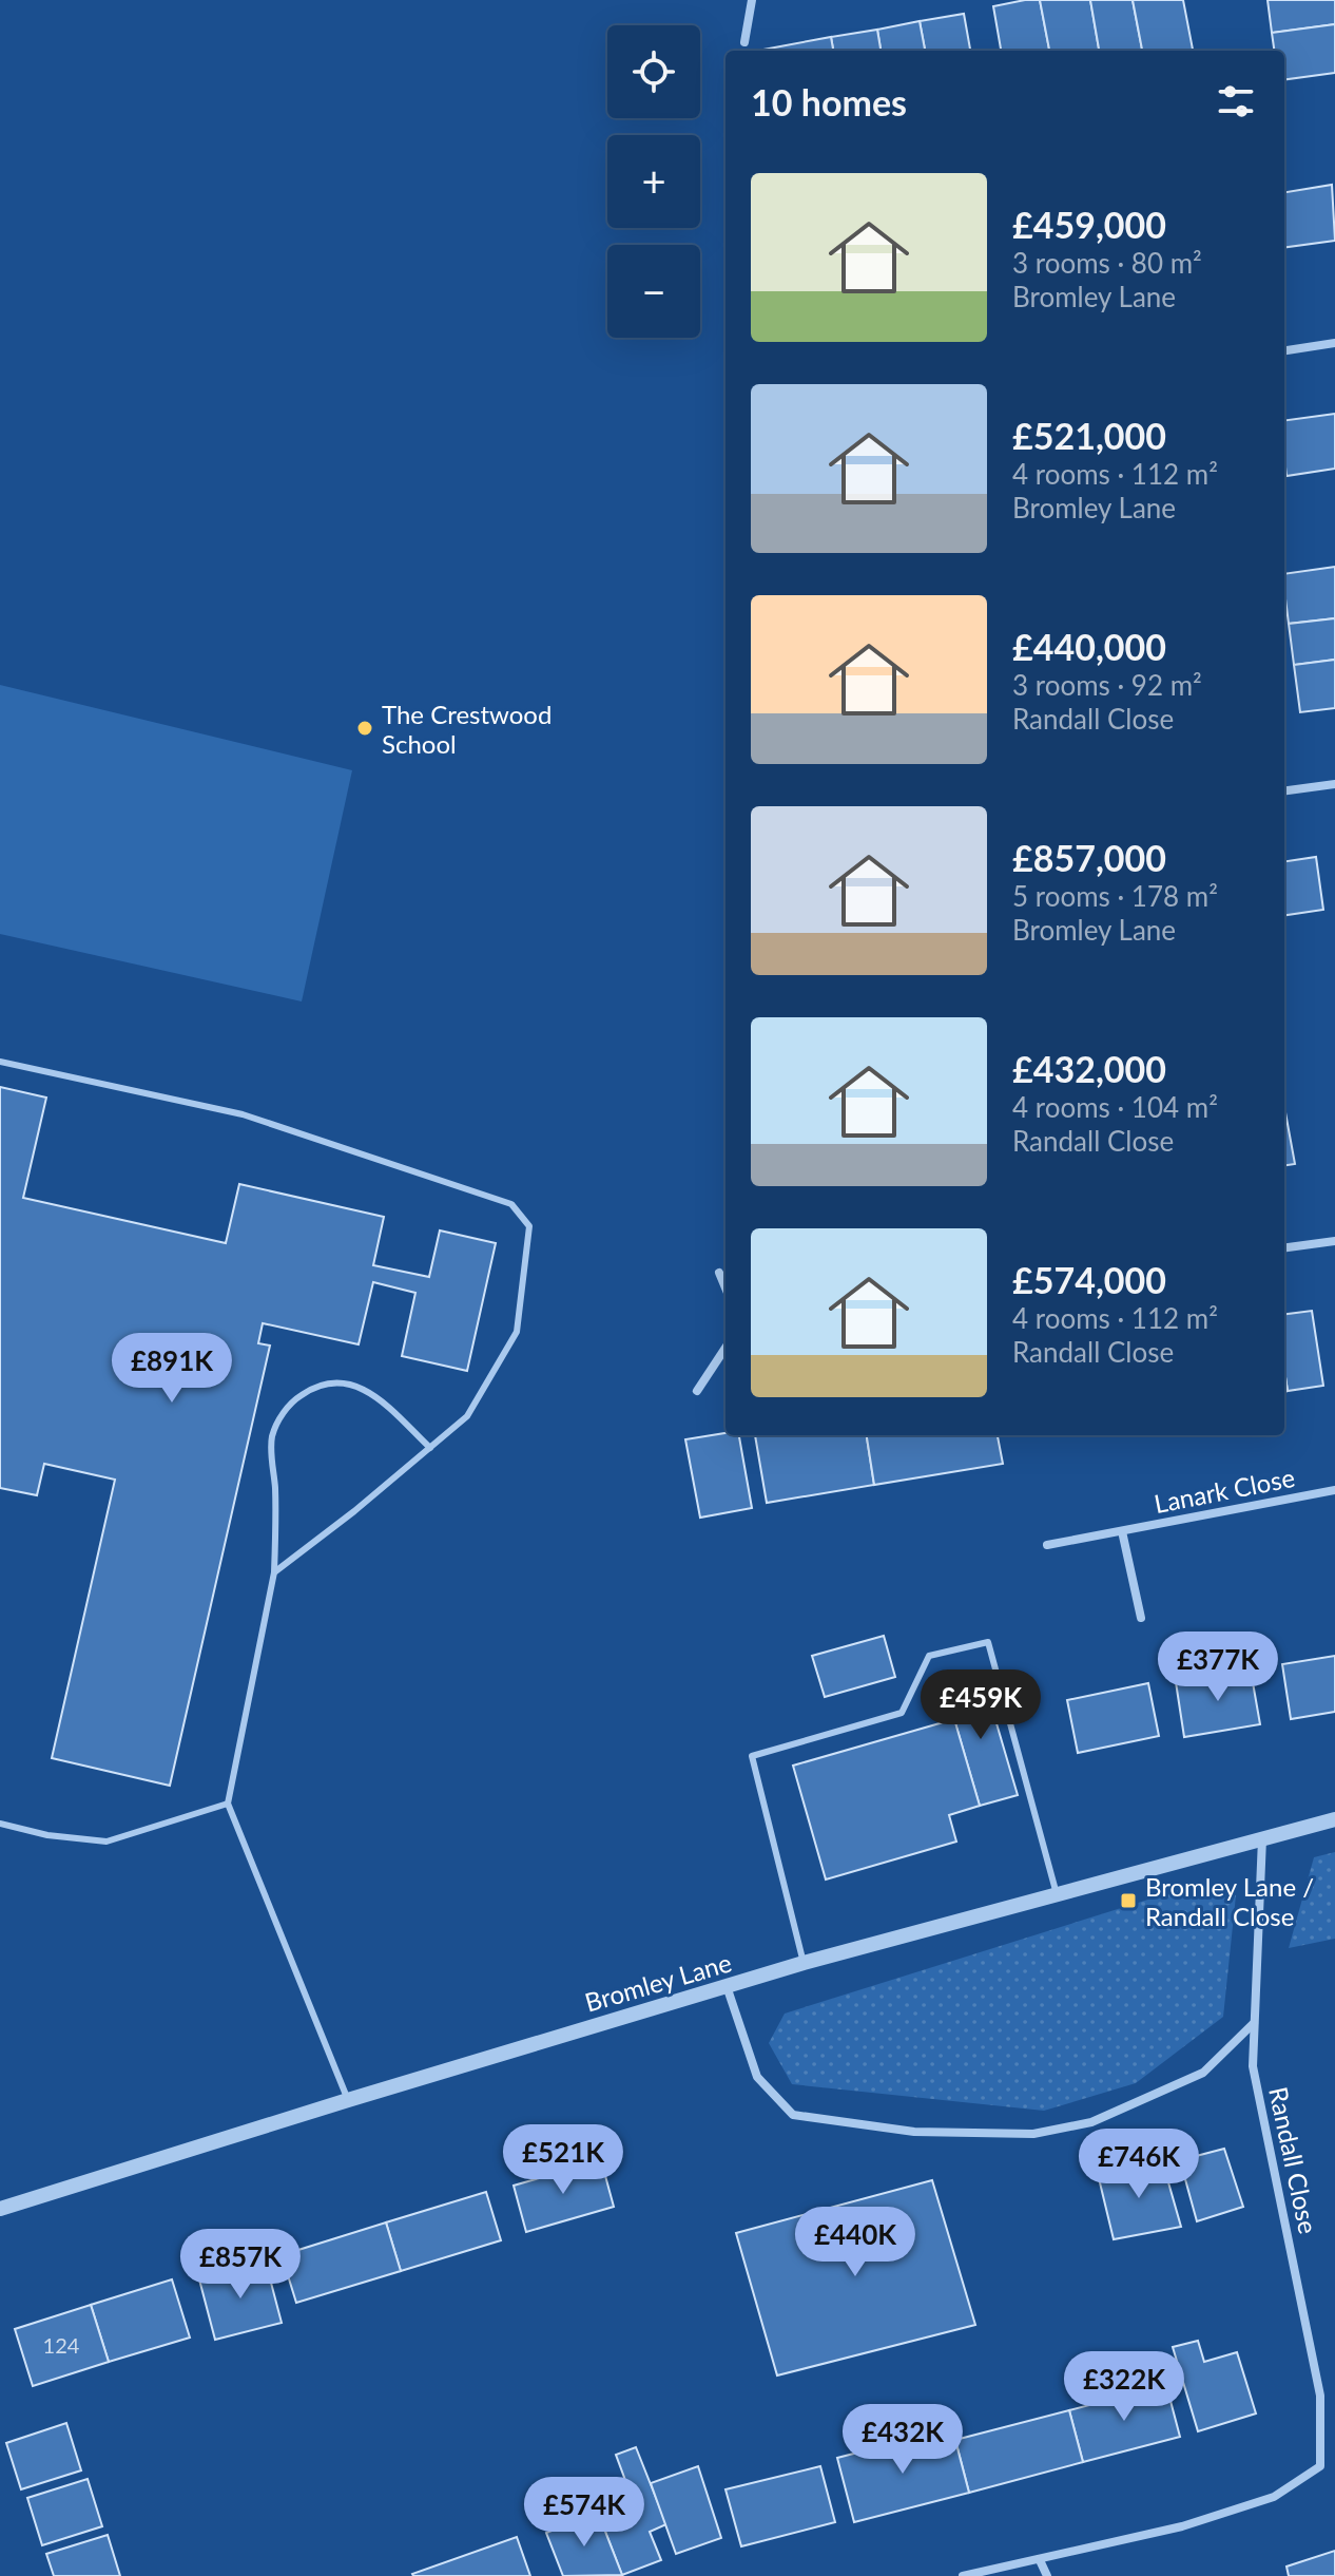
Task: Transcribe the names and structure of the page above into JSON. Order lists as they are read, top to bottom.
{
  "streets": {
    "street": ["Lanark Close", "Bromley Lane", "Randall Close"]
  },
  "crossings": [
    ["Bromley Lane", "Randall Close"]
  ],
  "places": {
    "other": ["The Crestwood School"],
    "transit": ["Bromley Lane / Randall Close"]
  },
  "house_numbers": ["124"],
  "page": {
    "map_buttons": ["+", "−"],
    "heading": "10 homes",
    "list": [
      {
        "name": "£459,000",
        "note": "3 rooms · 80 m² · Bromley Lane"
      },
      {
        "name": "£521,000",
        "note": "4 rooms · 112 m² · Bromley Lane"
      },
      {
        "name": "£440,000",
        "note": "3 rooms · 92 m² · Randall Close"
      },
      {
        "name": "£857,000",
        "note": "5 rooms · 178 m² · Bromley Lane"
      },
      {
        "name": "£432,000",
        "note": "4 rooms · 104 m² · Randall Close"
      },
      {
        "name": "£574,000",
        "note": "4 rooms · 112 m² · Randall Close"
      }
    ],
    "price": [
      "£891K",
      "£377K",
      "£459K",
      "£521K",
      "£746K",
      "£440K",
      "£857K",
      "£322K",
      "£432K",
      "£574K"
    ]
  }
}
